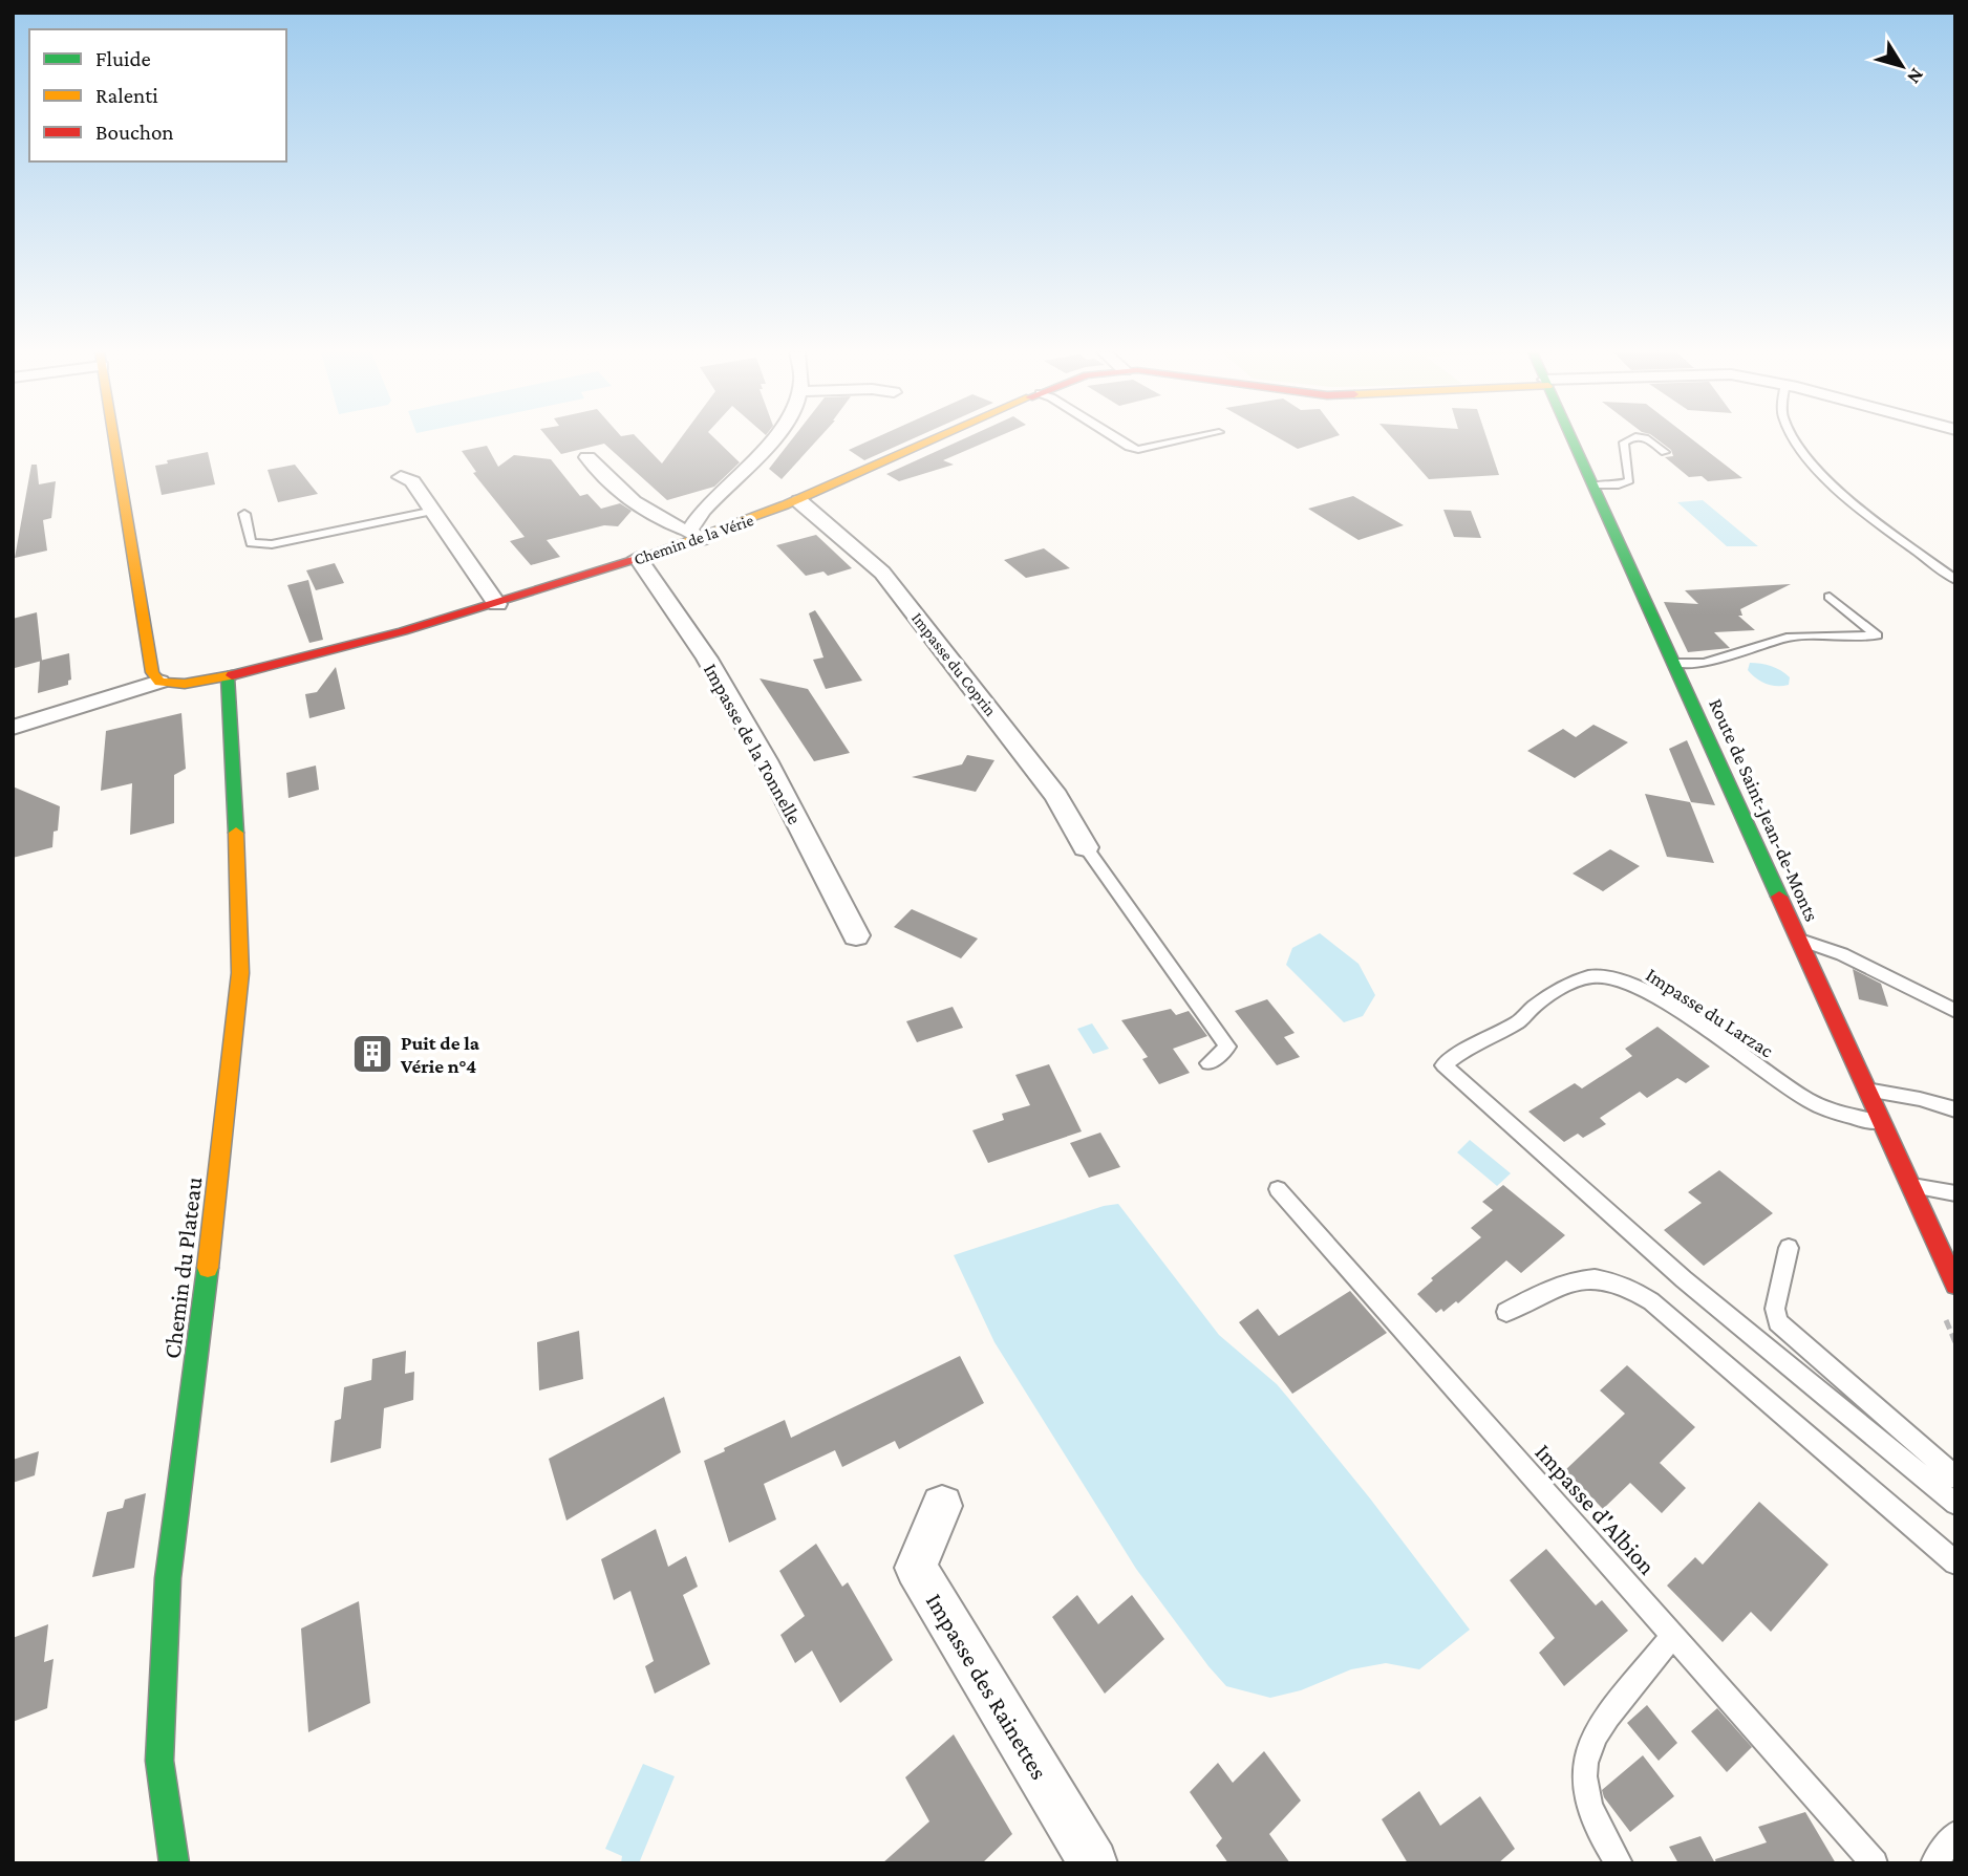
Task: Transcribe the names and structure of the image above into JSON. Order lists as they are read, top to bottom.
{
  "streets": {
    "street": [
      "Chemin de la Vérie",
      "Impasse du Coprin",
      "Impasse de la Tonnelle",
      "Route de Saint-Jean-de-Monts",
      "Chemin du Plateau",
      "Impasse des Rainettes"
    ],
    "lane": ["Impasse du Larzac", "Impasse d'Albion"]
  },
  "crossings": [
    ["Chemin de la Vérie", "Impasse du Coprin"],
    ["Chemin de la Vérie", "Impasse de la Tonnelle"],
    ["Chemin de la Vérie", "Chemin du Plateau"],
    ["Route de Saint-Jean-de-Monts", "Impasse du Larzac"]
  ],
  "places": {
    "building": ["Puit de la Vérie n°4"]
  },
  "legend": ["Fluide", "Ralenti", "Bouchon"],
  "north": "bottom right"
}
